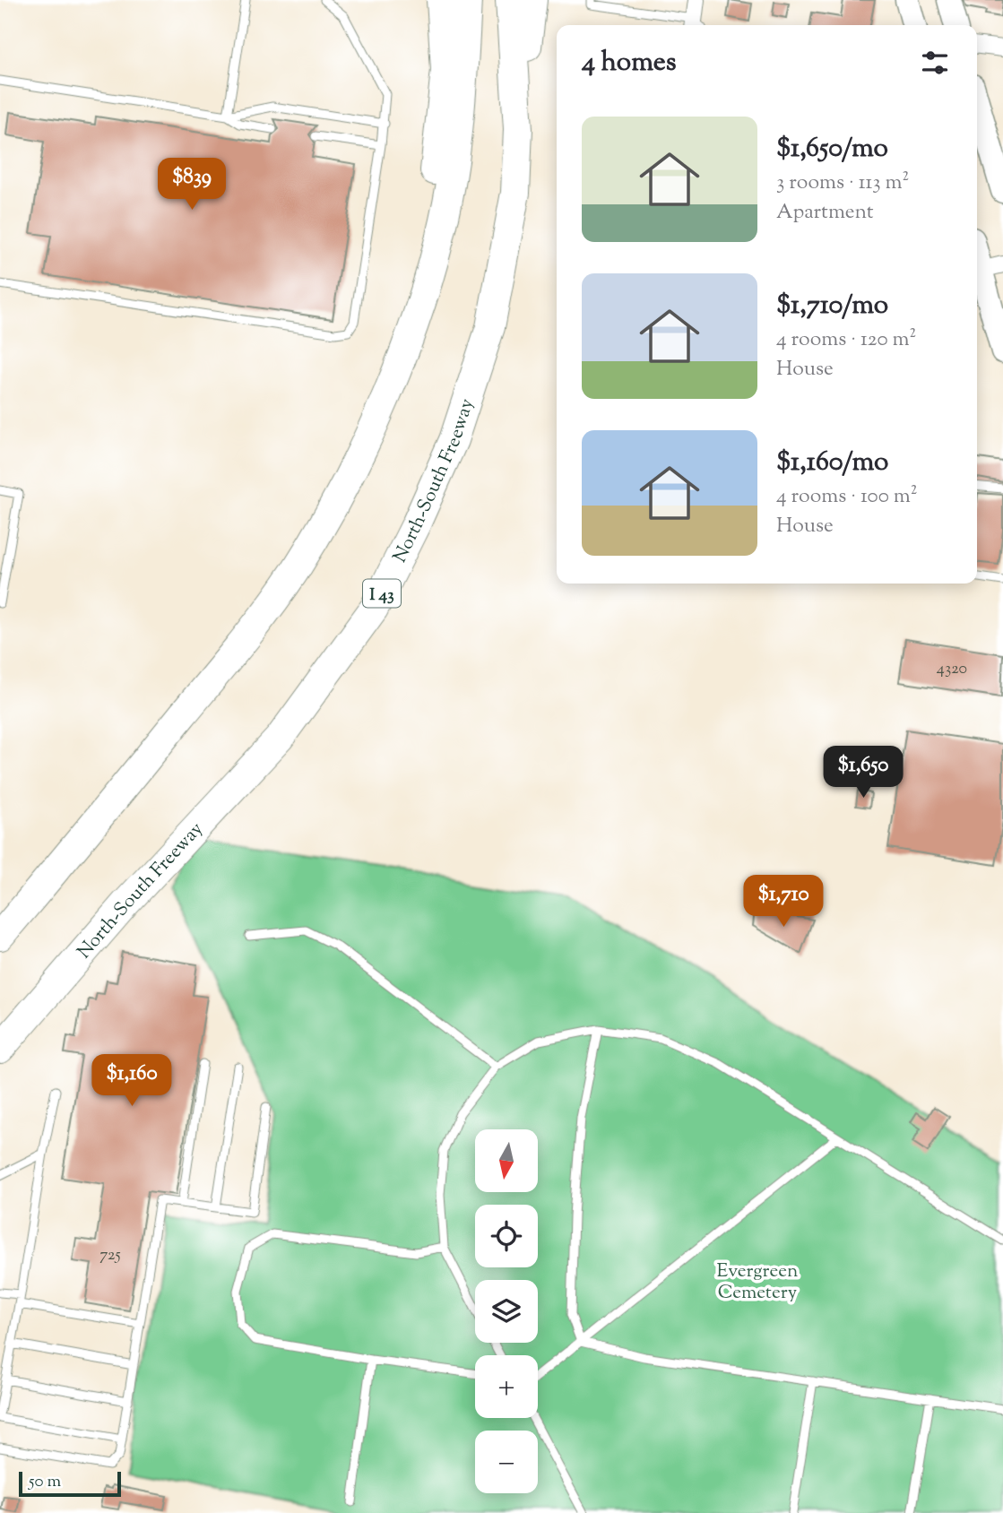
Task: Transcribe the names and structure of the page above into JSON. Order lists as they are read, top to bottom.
{
  "streets": {
    "highway": ["North-South Freeway", "I 43"]
  },
  "parks": ["Evergreen Cemetery"],
  "house_numbers": ["4320", "725"],
  "scale_bar": "50 m",
  "north": "bottom",
  "page": {
    "heading": "4 homes",
    "list": [
      {
        "name": "$1,650/mo",
        "note": "3 rooms · 113 m² · Apartment"
      },
      {
        "name": "$1,710/mo",
        "note": "4 rooms · 120 m² · House"
      },
      {
        "name": "$1,160/mo",
        "note": "4 rooms · 100 m² · House"
      }
    ],
    "price": [
      "$839",
      "$1,650",
      "$1,710",
      "$1,160"
    ],
    "map_buttons": ["+", "−"],
    "scale": "50 m"
  }
}
